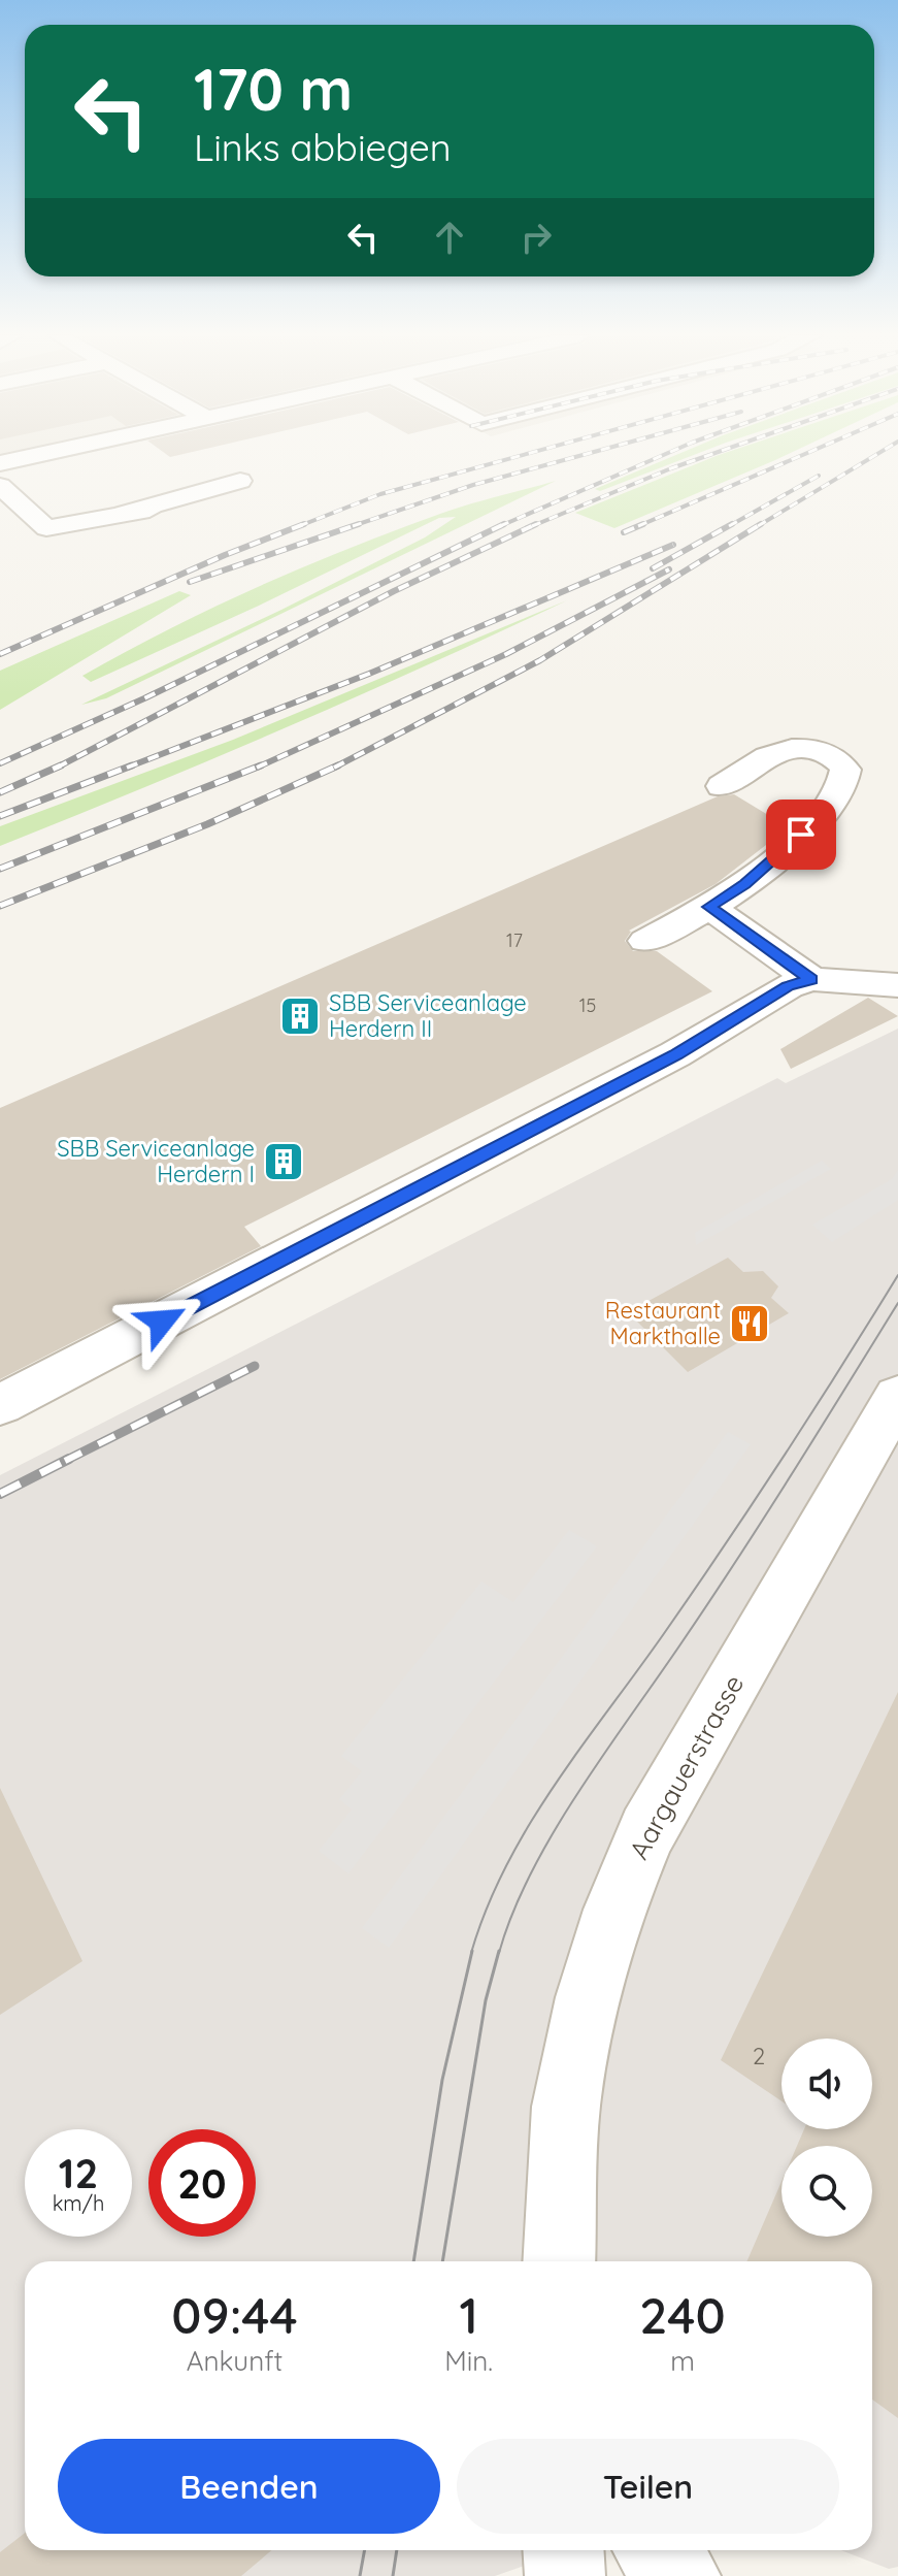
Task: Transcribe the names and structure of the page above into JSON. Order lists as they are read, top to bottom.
{
  "streets": {
    "street": ["Aargauerstrasse"]
  },
  "places": {
    "building": ["SBB Serviceanlage Herdern II", "SBB Serviceanlage Herdern I"],
    "restaurant": ["Restaurant Markthalle"]
  },
  "house_numbers": ["17", "15", "2"],
  "page": {
    "turn": ["170 m", "Links abbiegen"],
    "speed": "12 km/h",
    "limit": "20",
    "eta": [
      "09:44",
      "Ankunft",
      "1",
      "Min.",
      "240",
      "m"
    ],
    "buttons": ["Beenden", "Teilen"]
  }
}
